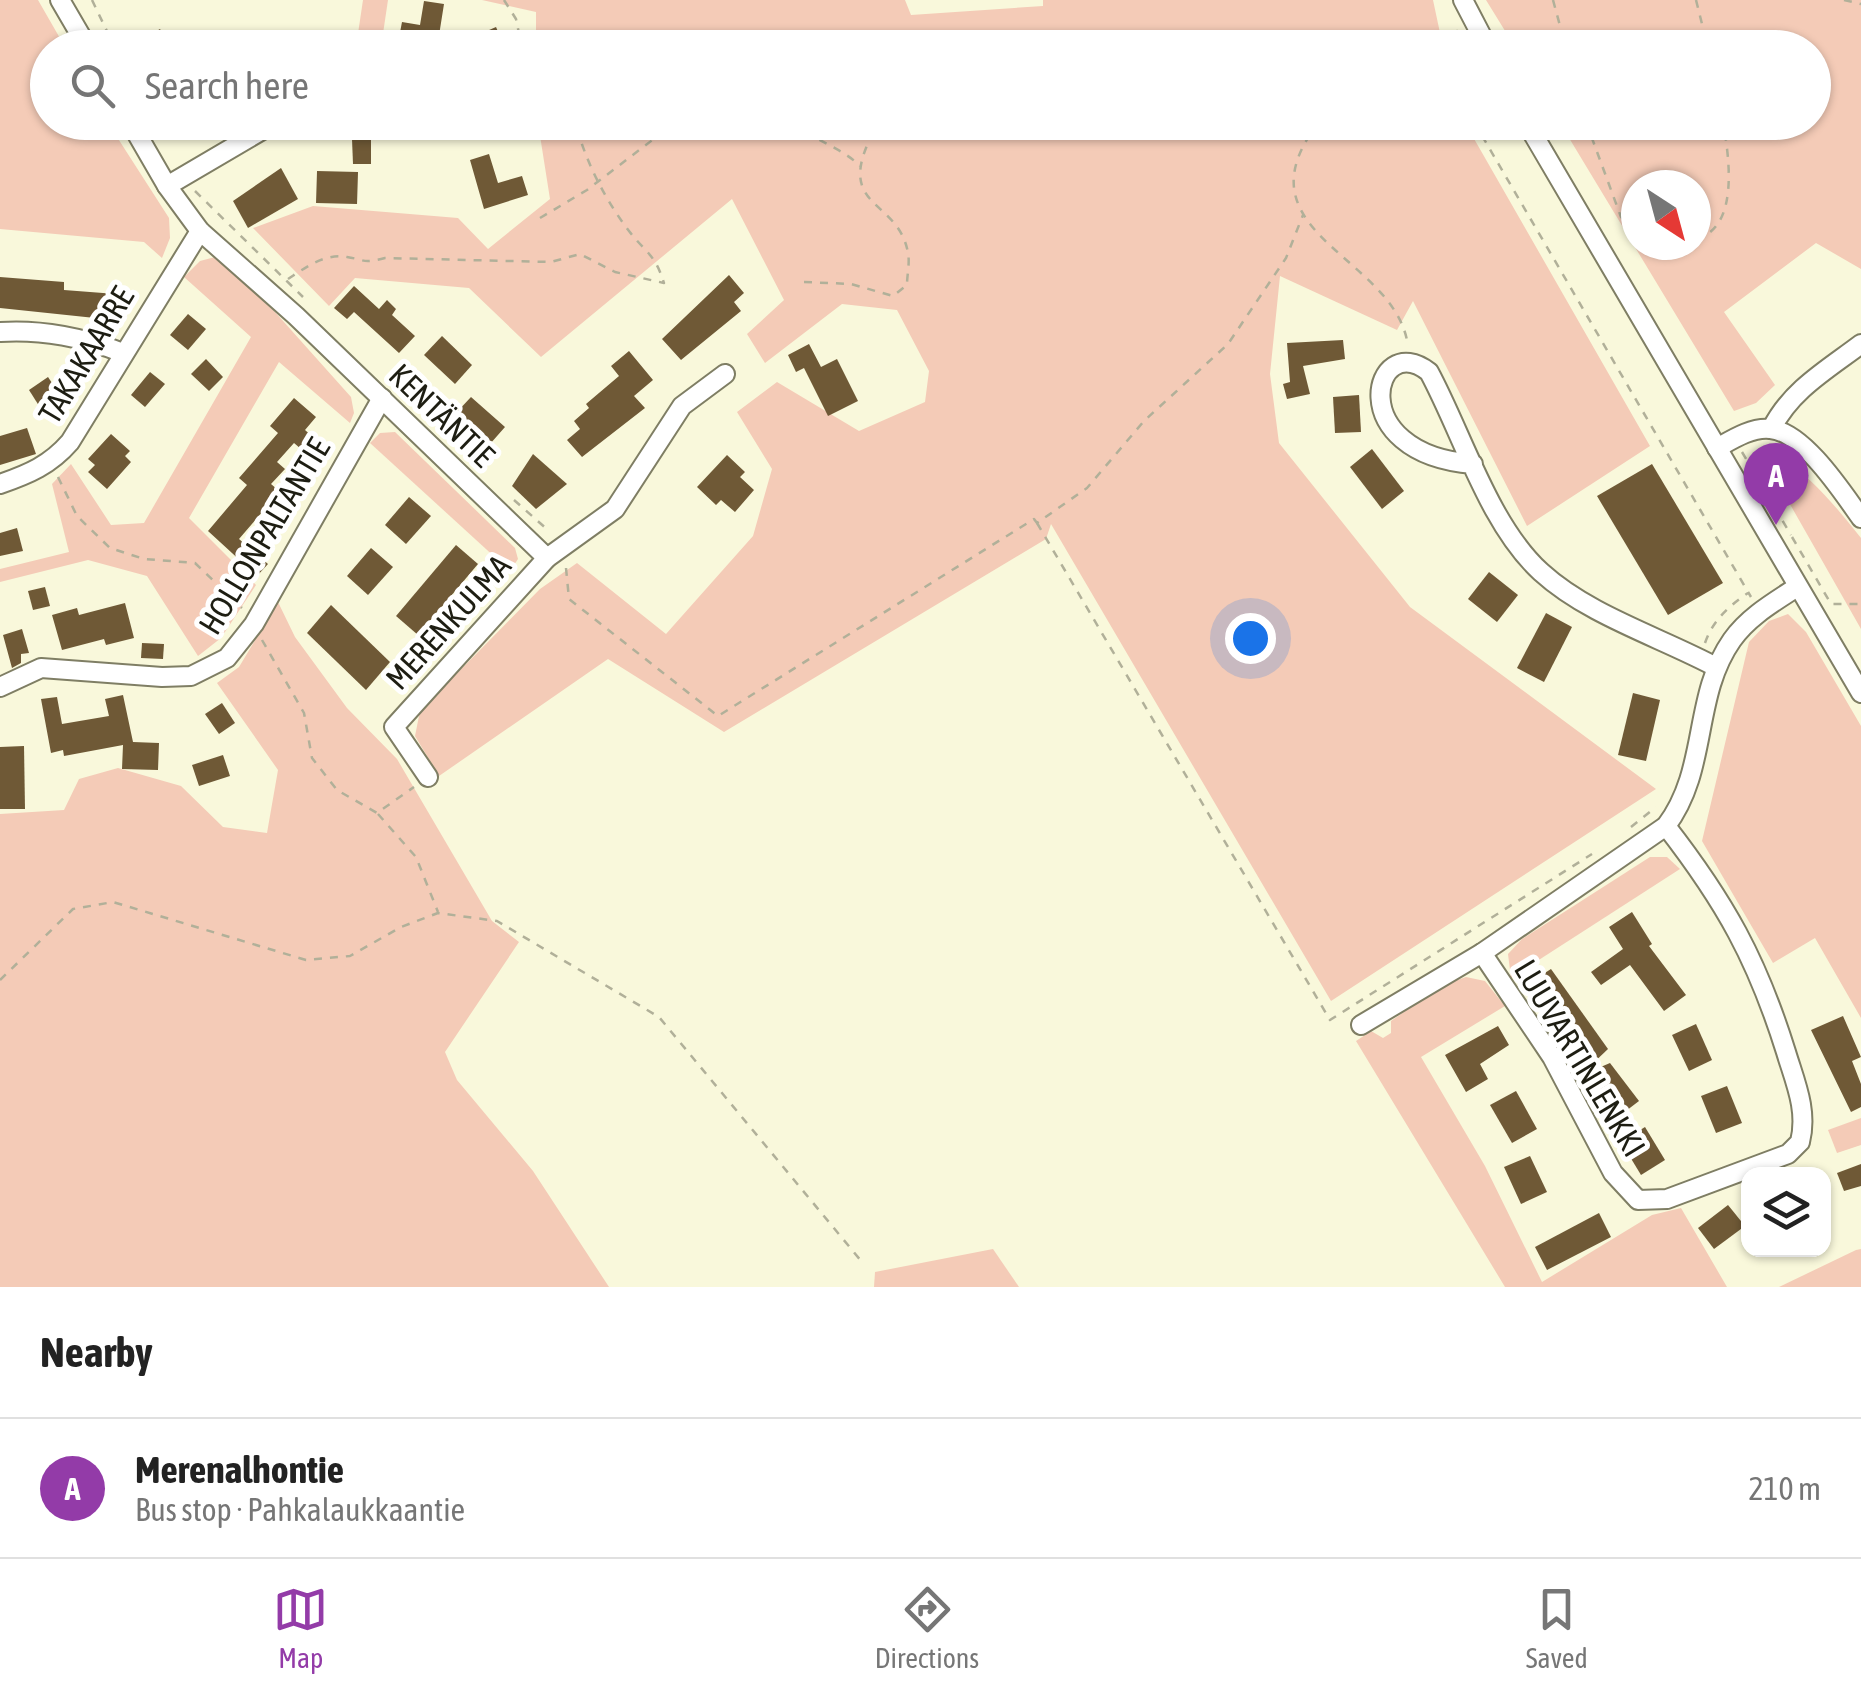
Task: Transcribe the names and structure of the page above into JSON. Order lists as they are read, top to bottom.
{
  "streets": {
    "street": [
      "TAKAKAARRE",
      "KENTÄNTIE",
      "HOLLONPALTANTIE",
      "MERENKULMA",
      "LUUVARTINLENKKI"
    ]
  },
  "crossings": [
    ["TAKAKAARRE", "KENTÄNTIE"],
    ["KENTÄNTIE", "HOLLONPALTANTIE"],
    ["KENTÄNTIE", "MERENKULMA"]
  ],
  "north": "bottom right",
  "page": {
    "search": "Search here",
    "pins": "A",
    "heading": "Nearby",
    "list": [
      {
        "mark": "A",
        "name": "Merenalhontie",
        "note": "Bus stop · Pahkalaukkaantie",
        "value": "210 m"
      }
    ],
    "nav": ["Map", "Directions", "Saved"]
  }
}
